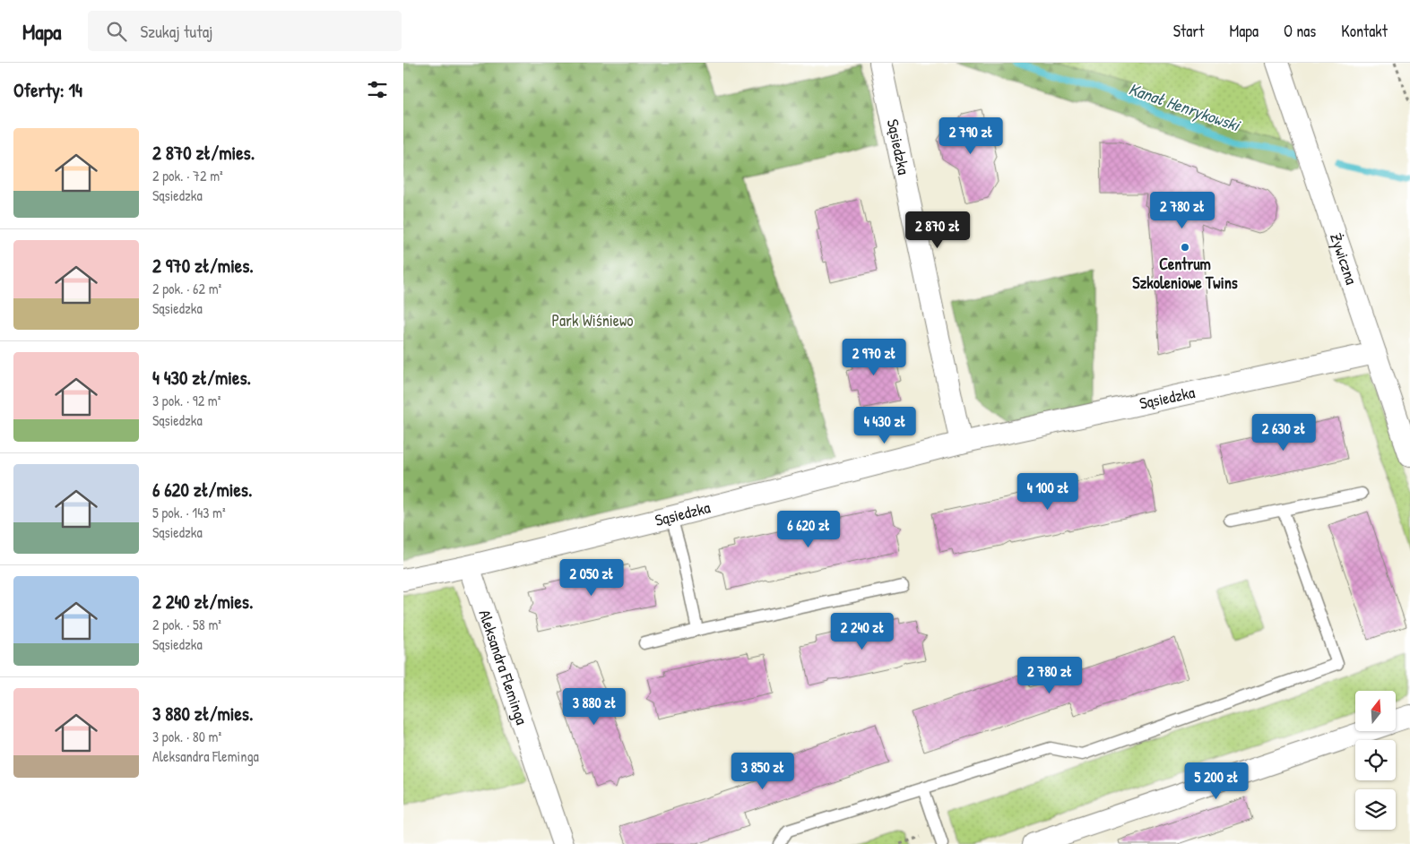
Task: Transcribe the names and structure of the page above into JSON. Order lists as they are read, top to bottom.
{
  "streets": {
    "street": ["Sąsiedzka", "Żywiczna", "Aleksandra Fleminga"]
  },
  "crossings": [
    ["Sąsiedzka", "Żywiczna"],
    ["Sąsiedzka", "Aleksandra Fleminga"]
  ],
  "water": ["Kanał Henrykowski"],
  "parks": ["Park Wiśniewo"],
  "places": ["Centrum Szkoleniowe Twins"],
  "north": "top",
  "page": {
    "header": "Mapa",
    "search": "Szukaj tutaj",
    "nav": [
      "Start",
      "Mapa",
      "O nas",
      "Kontakt"
    ],
    "heading": "Oferty: 14",
    "list": [
      {
        "name": "2 870 zł/mies.",
        "note": "2 pok. · 72 m² · Sąsiedzka"
      },
      {
        "name": "2 970 zł/mies.",
        "note": "2 pok. · 62 m² · Sąsiedzka"
      },
      {
        "name": "4 430 zł/mies.",
        "note": "3 pok. · 92 m² · Sąsiedzka"
      },
      {
        "name": "6 620 zł/mies.",
        "note": "5 pok. · 143 m² · Sąsiedzka"
      },
      {
        "name": "2 240 zł/mies.",
        "note": "2 pok. · 58 m² · Sąsiedzka"
      },
      {
        "name": "3 880 zł/mies.",
        "note": "3 pok. · 80 m² · Aleksandra Fleminga"
      }
    ],
    "price": [
      "2 790 zł",
      "2 780 zł",
      "2 870 zł",
      "2 970 zł",
      "4 430 zł",
      "2 630 zł",
      "4 100 zł",
      "6 620 zł",
      "2 050 zł",
      "2 240 zł",
      "2 780 zł",
      "3 880 zł",
      "3 850 zł",
      "5 200 zł"
    ]
  }
}
